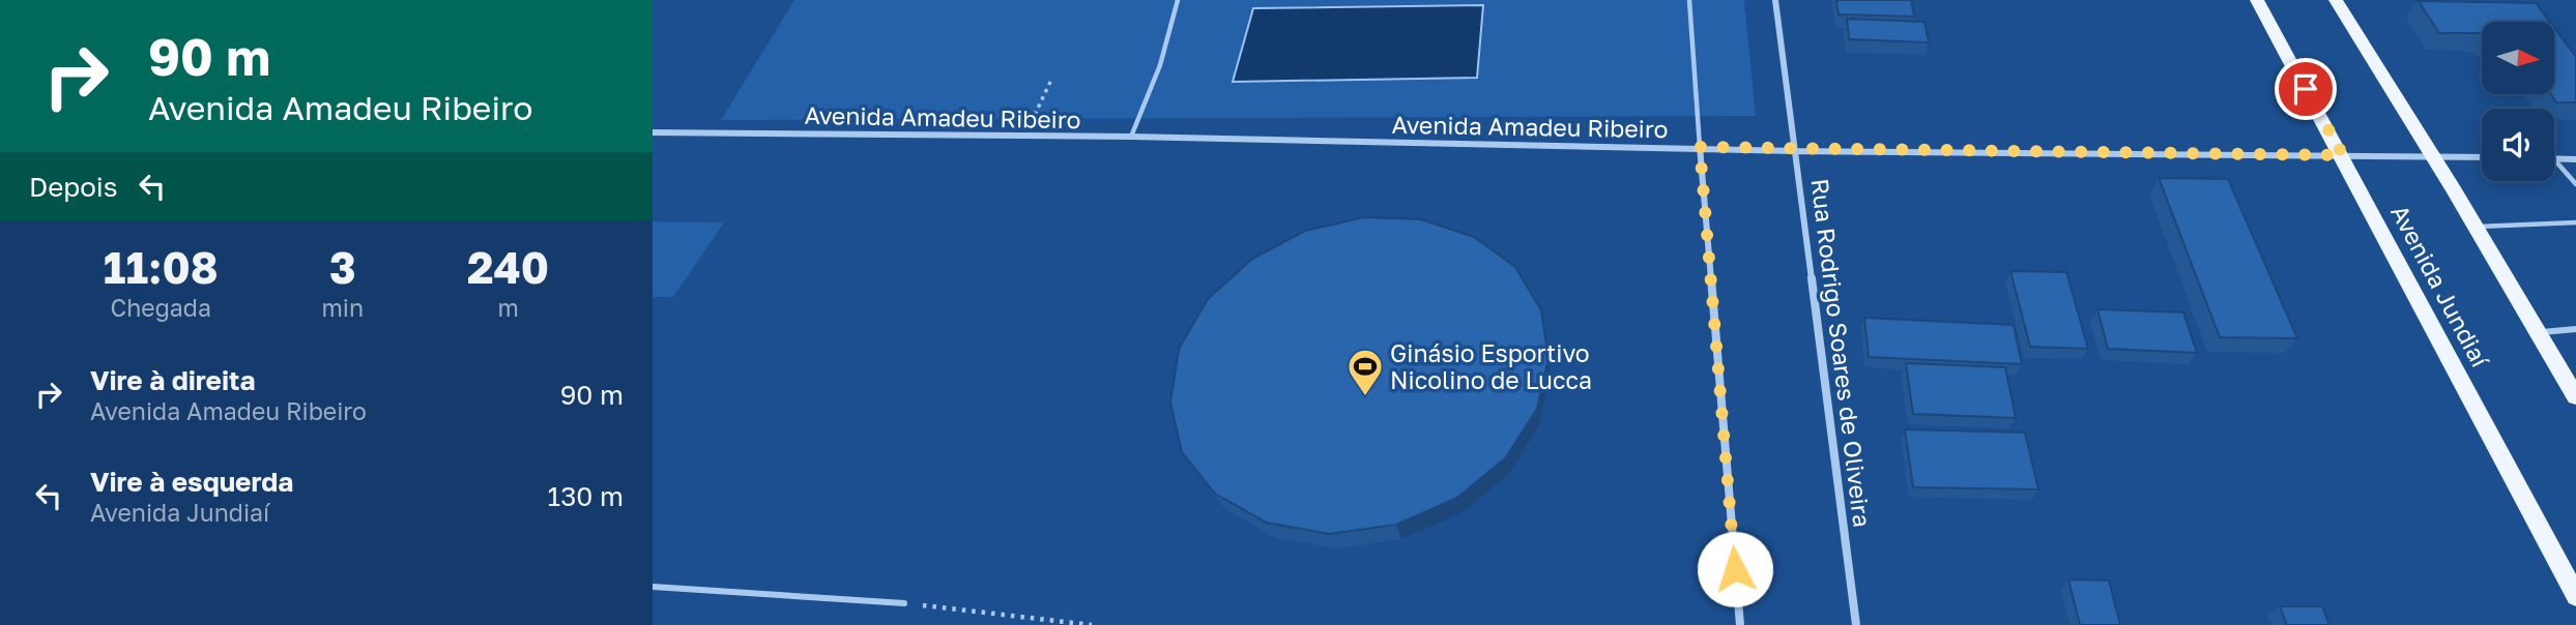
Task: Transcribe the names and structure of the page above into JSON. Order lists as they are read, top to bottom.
{
  "streets": {
    "main road": ["Avenida Jundiaí"],
    "street": ["Avenida Amadeu Ribeiro", "Rua Rodrigo Soares de Oliveira"]
  },
  "crossings": [
    ["Avenida Amadeu Ribeiro", "Avenida Jundiaí"],
    ["Avenida Amadeu Ribeiro", "Rua Rodrigo Soares de Oliveira"]
  ],
  "places": {
    "sports": ["Ginásio Esportivo Nicolino de Lucca"]
  },
  "north": "right",
  "page": {
    "turn": ["90 m", "Avenida Amadeu Ribeiro"],
    "then": "Depois",
    "eta": [
      "11:08",
      "Chegada",
      "3",
      "min",
      "240",
      "m"
    ],
    "list": [
      {
        "name": "Vire à direita",
        "note": "Avenida Amadeu Ribeiro",
        "value": "90 m"
      },
      {
        "name": "Vire à esquerda",
        "note": "Avenida Jundiaí",
        "value": "130 m"
      }
    ]
  }
}
